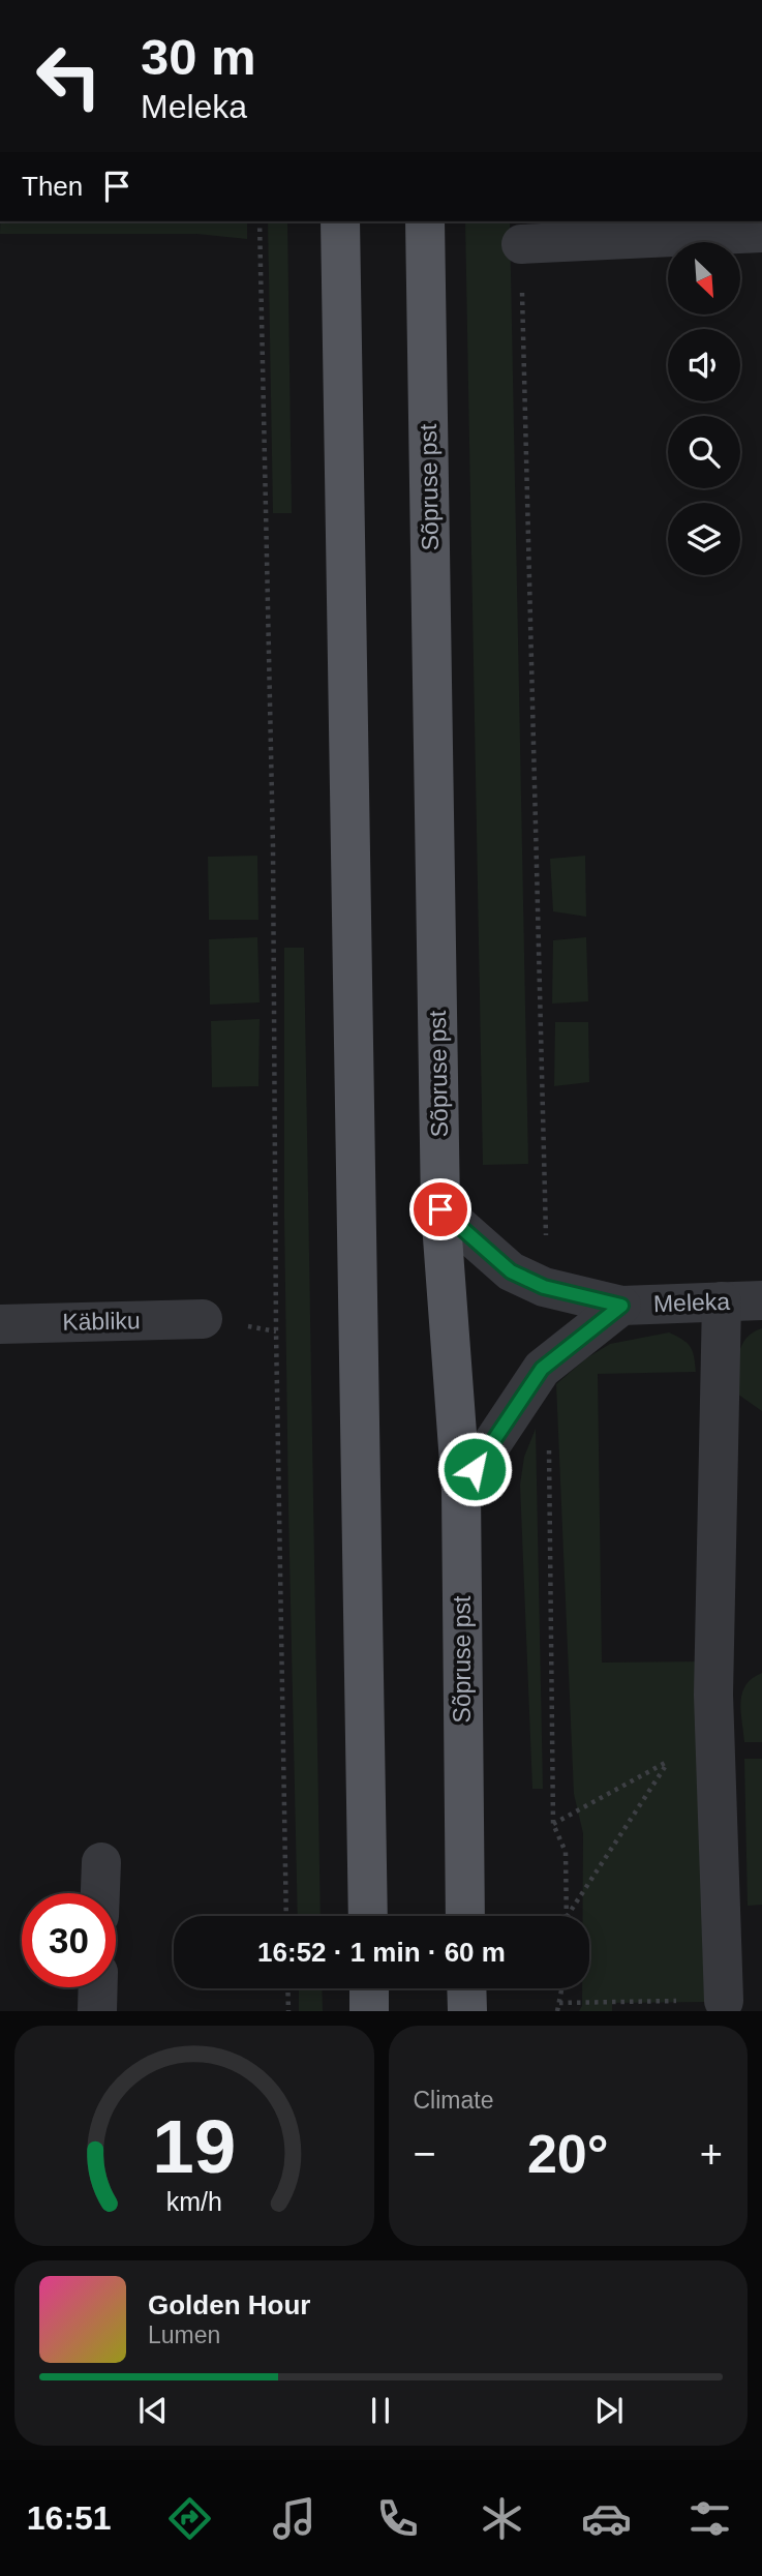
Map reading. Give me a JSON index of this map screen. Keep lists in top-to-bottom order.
{
  "streets": {
    "main road": ["Sõpruse pst"],
    "street": ["Meleka", "Käbliku"]
  },
  "crossings": [
    ["Sõpruse pst", "Meleka"]
  ],
  "north": "bottom right",
  "page": {
    "turn": ["30 m", "Meleka"],
    "then": "Then",
    "limit": "30",
    "trip": "16:52 · 1 min · 60 m",
    "tile": "Climate",
    "heat": ["−", "20°", "+"],
    "song": ["Golden Hour", "Lumen"],
    "tabs": "16:51",
    "gauge": ["19", "km/h"]
  }
}
